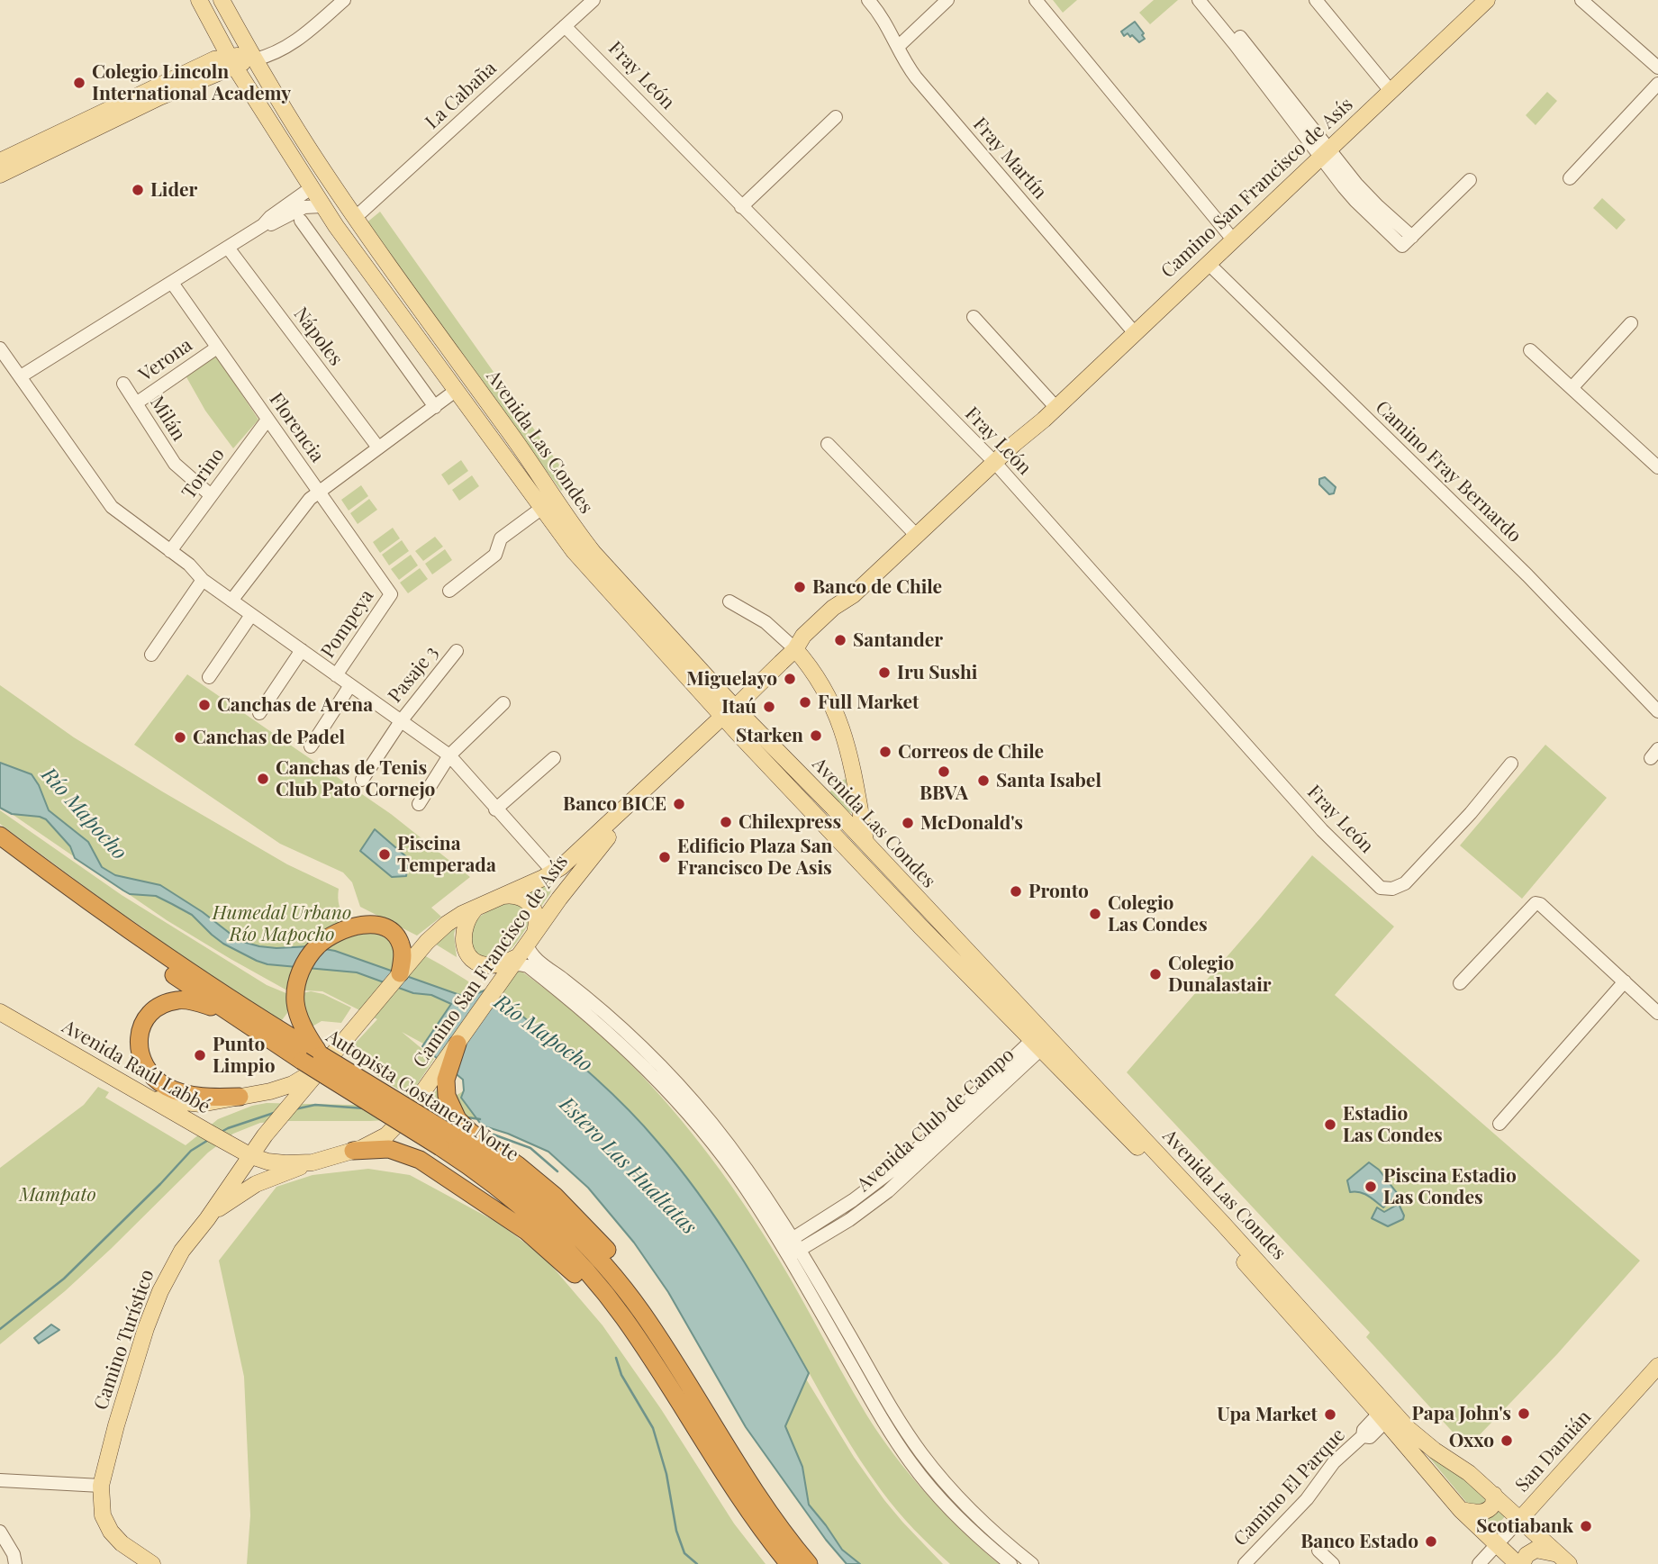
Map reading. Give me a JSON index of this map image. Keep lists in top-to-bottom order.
{
  "streets": {
    "highway": ["Autopista Costanera Norte"],
    "main road": [
      "Camino San Francisco de Asís",
      "Avenida Las Condes",
      "Avenida Raúl Labbé",
      "Camino Turístico",
      "San Damián"
    ],
    "street": [
      "Fray León",
      "La Cabaña",
      "Fray Martín",
      "Nápoles",
      "Verona",
      "Milán",
      "Florencia",
      "Camino Fray Bernardo",
      "Torino",
      "Pompeya",
      "Pasaje 3",
      "Avenida Club de Campo",
      "Camino El Parque"
    ]
  },
  "crossings": [
    ["Fray León", "La Cabaña"],
    ["Fray León", "Camino San Francisco de Asís"],
    ["La Cabaña", "Avenida Las Condes"],
    ["Fray Martín", "Camino San Francisco de Asís"],
    ["Camino San Francisco de Asís", "Avenida Las Condes"],
    ["Camino San Francisco de Asís", "Camino Fray Bernardo"],
    ["Camino San Francisco de Asís", "Avenida Raúl Labbé"],
    ["Camino San Francisco de Asís", "Autopista Costanera Norte"],
    ["Camino San Francisco de Asís", "Camino Turístico"],
    ["Verona", "Milán"],
    ["Verona", "Florencia"],
    ["Milán", "Torino"],
    ["Florencia", "Torino"],
    ["Florencia", "Pompeya"],
    ["Avenida Las Condes", "Avenida Club de Campo"],
    ["Avenida Las Condes", "San Damián"],
    ["Avenida Las Condes", "Camino El Parque"],
    ["Avenida Raúl Labbé", "Camino Turístico"]
  ],
  "water": ["Río Mapocho", "Estero Las Hualtatas"],
  "parks": ["Humedal Urbano Río Mapocho", "Mampato"],
  "places": [
    "Colegio Lincoln International Academy",
    "Lider",
    "Banco de Chile",
    "Santander",
    "Iru Sushi",
    "Miguelayo",
    "Full Market",
    "Canchas de Arena",
    "Itaú",
    "Starken",
    "Canchas de Padel",
    "Correos de Chile",
    "BBVA",
    "Canchas de Tenis Club Pato Cornejo",
    "Santa Isabel",
    "Banco BICE",
    "Chilexpress",
    "McDonald's",
    "Piscina Temperada",
    "Edificio Plaza San Francisco De Asis",
    "Pronto",
    "Colegio Las Condes",
    "Colegio Dunalastair",
    "Punto Limpio",
    "Estadio Las Condes",
    "Piscina Estadio Las Condes",
    "Papa John's",
    "Upa Market",
    "Oxxo",
    "Scotiabank",
    "Banco Estado"
  ]
}
